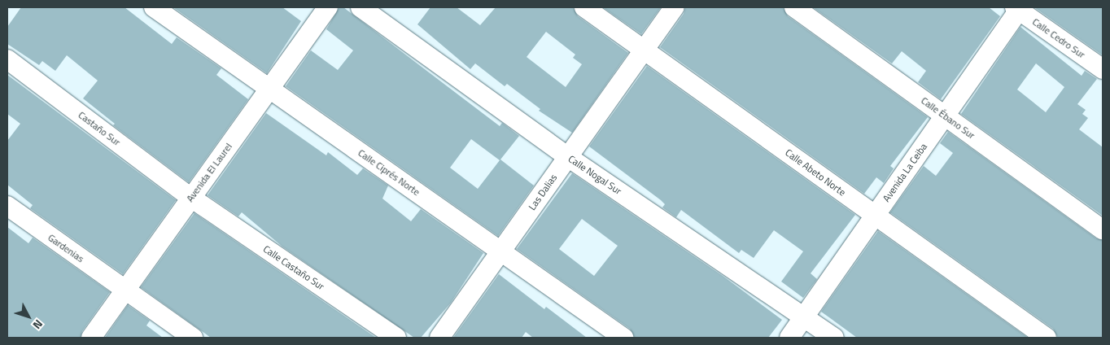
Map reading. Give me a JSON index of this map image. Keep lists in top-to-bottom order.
{
  "streets": {
    "street": [
      "Calle Cedro Sur",
      "Calle Ébano Sur",
      "Castaño Sur",
      "Avenida El Laurel",
      "Calle Ciprés Norte",
      "Calle Abeto Norte",
      "Avenida La Ceiba",
      "Calle Nogal Sur",
      "Las Dalias",
      "Gardenias",
      "Calle Castaño Sur"
    ]
  },
  "crossings": [
    ["Calle Cedro Sur", "Avenida La Ceiba"],
    ["Calle Ébano Sur", "Avenida La Ceiba"],
    ["Castaño Sur", "Avenida El Laurel"],
    ["Castaño Sur", "Calle Castaño Sur"],
    ["Avenida El Laurel", "Calle Ciprés Norte"],
    ["Avenida El Laurel", "Gardenias"],
    ["Avenida El Laurel", "Calle Castaño Sur"],
    ["Calle Ciprés Norte", "Las Dalias"],
    ["Calle Abeto Norte", "Avenida La Ceiba"],
    ["Calle Abeto Norte", "Las Dalias"],
    ["Avenida La Ceiba", "Calle Nogal Sur"],
    ["Calle Nogal Sur", "Las Dalias"]
  ],
  "north": "bottom right"
}
